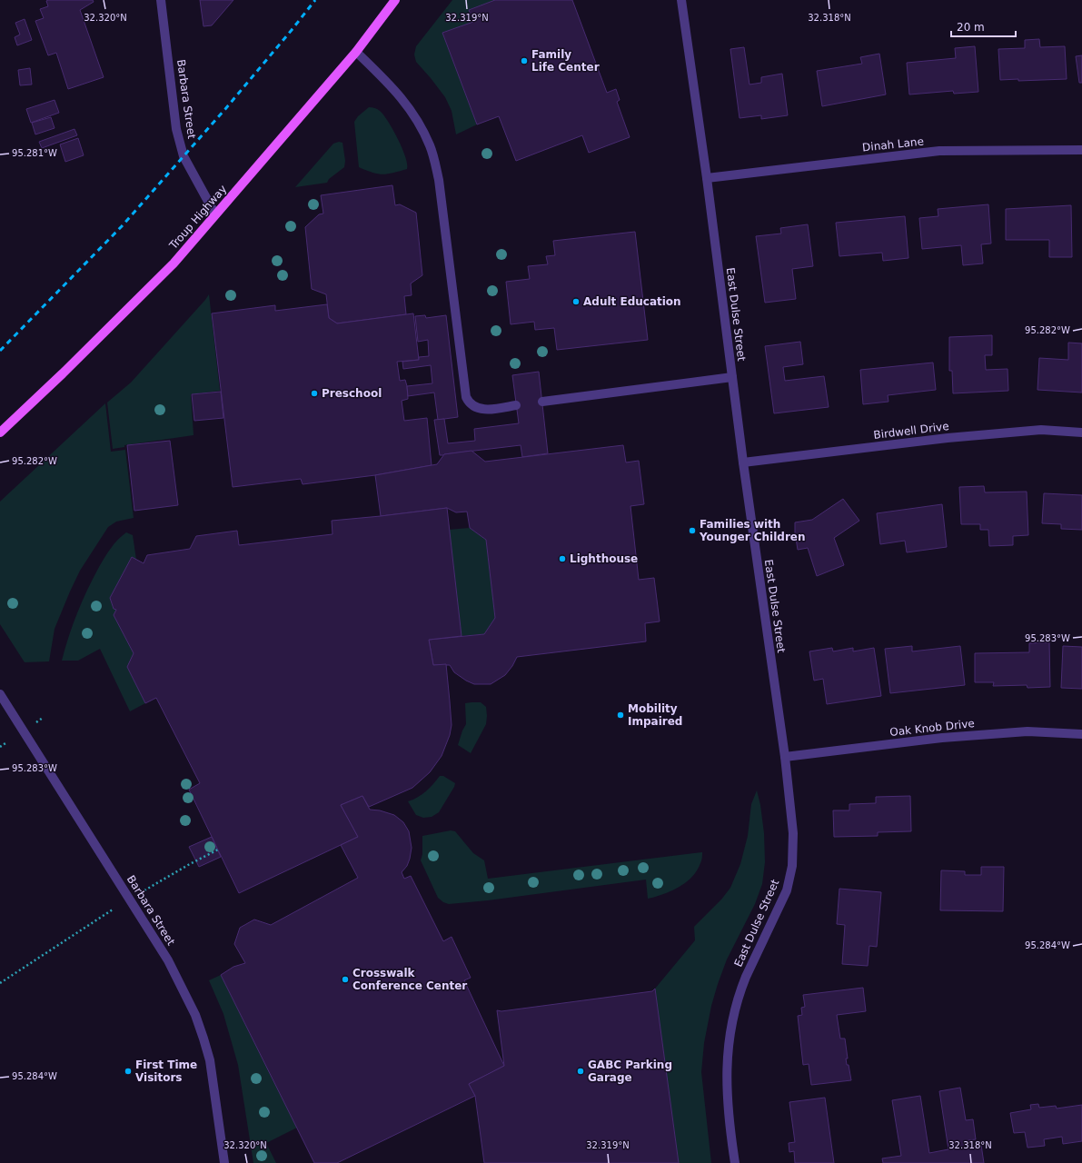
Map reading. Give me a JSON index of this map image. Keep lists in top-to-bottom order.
{
  "streets": {
    "main road": ["Troup Highway"],
    "street": [
      "Barbara Street",
      "Dinah Lane",
      "East Dulse Street",
      "Birdwell Drive",
      "Oak Knob Drive"
    ]
  },
  "crossings": [
    ["Barbara Street", "Troup Highway"],
    ["Dinah Lane", "East Dulse Street"],
    ["East Dulse Street", "Birdwell Drive"],
    ["East Dulse Street", "Oak Knob Drive"]
  ],
  "places": [
    "Family Life Center",
    "Adult Education",
    "Preschool",
    "Families with Younger Children",
    "Lighthouse",
    "Mobility Impaired",
    "Crosswalk Conference Center",
    "First Time Visitors",
    "GABC Parking Garage"
  ],
  "scale_bar": "20 m",
  "coordinates": [
    "32.320°N",
    "32.319°N",
    "32.318°N",
    "95.281°W",
    "95.282°W",
    "95.283°W",
    "95.284°W"
  ]
}
